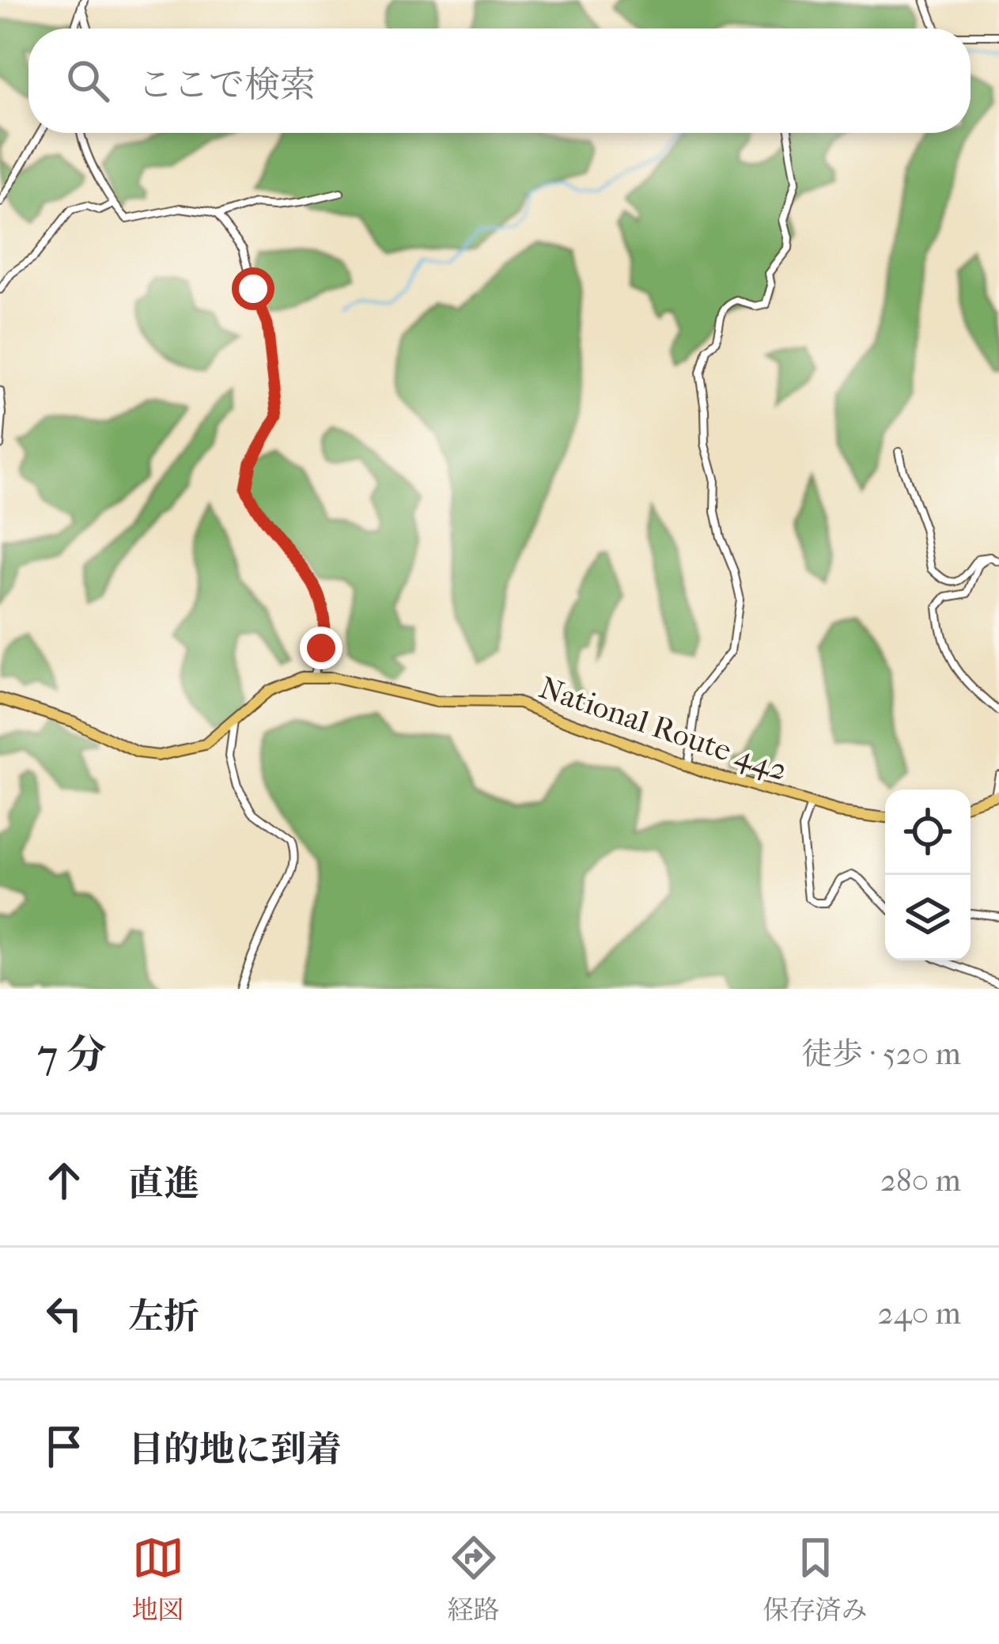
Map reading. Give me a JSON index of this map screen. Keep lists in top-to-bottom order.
{
  "streets": {
    "highway": ["National Route 442"]
  },
  "page": {
    "search": "ここで検索",
    "heading": ["7 分", "徒歩 · 520 m"],
    "list": [
      ["直進", "280 m"],
      ["左折", "240 m"],
      "目的地に到着"
    ],
    "nav": ["地図", "経路", "保存済み"]
  }
}
